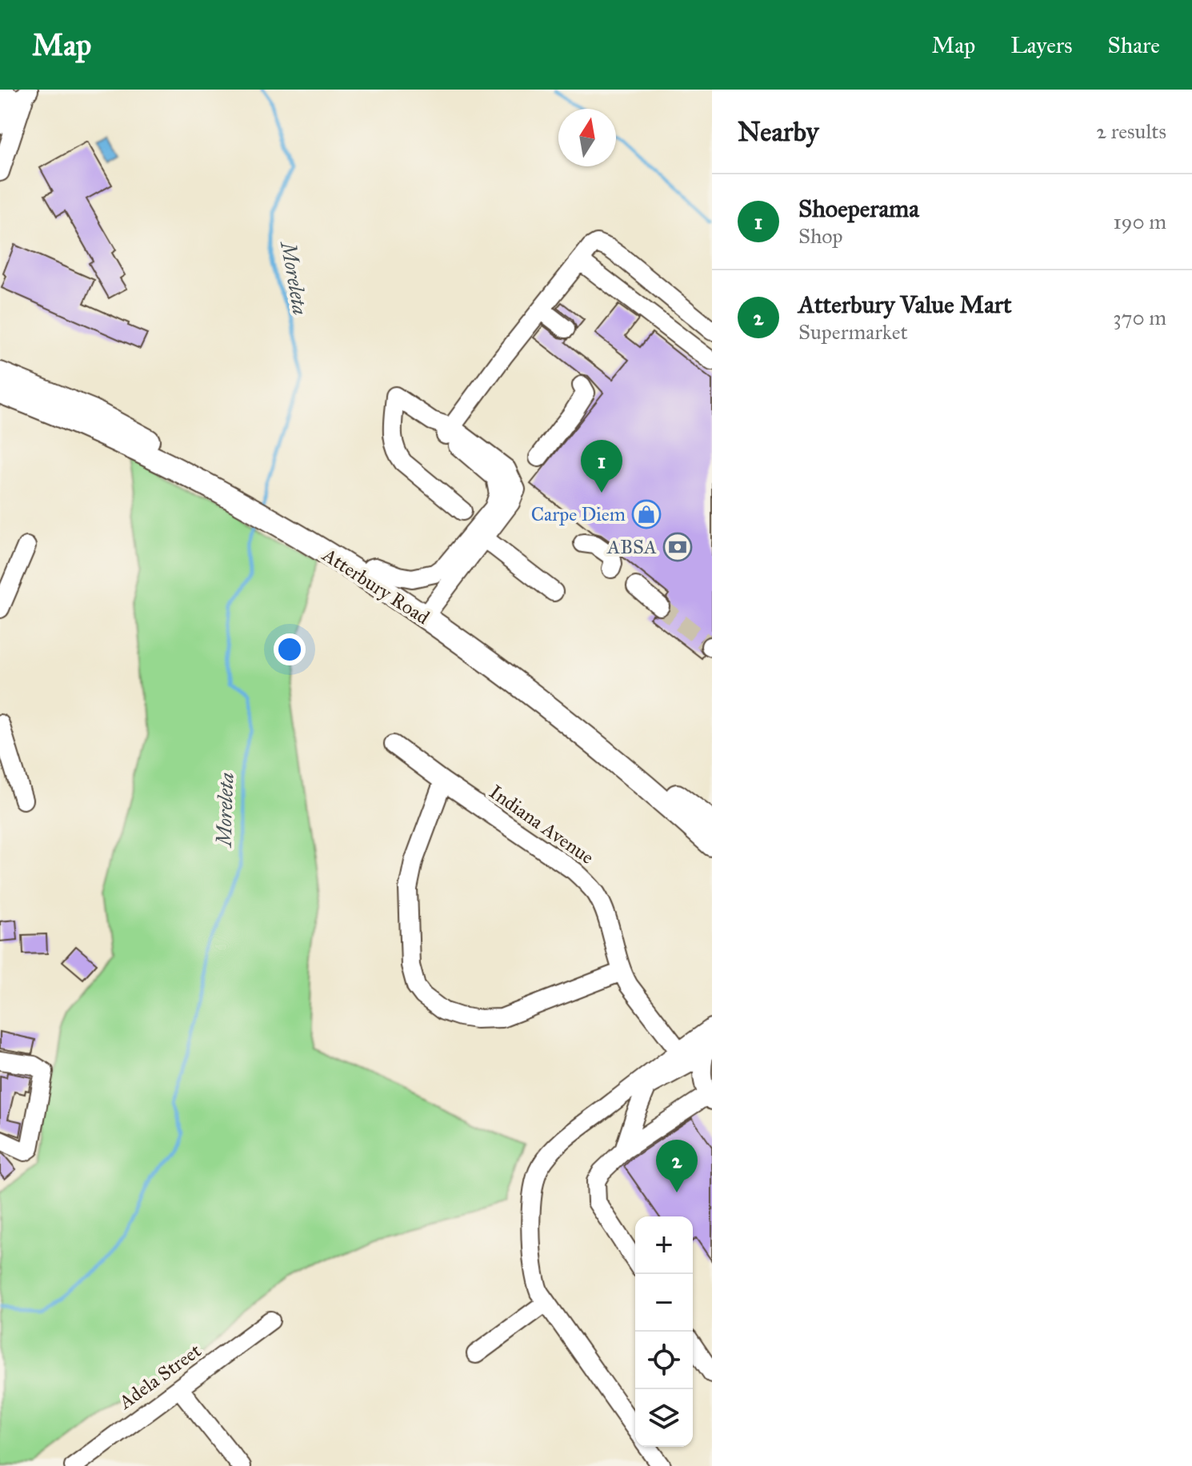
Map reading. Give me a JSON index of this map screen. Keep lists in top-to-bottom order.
{
  "streets": {
    "main road": ["Atterbury Road"],
    "street": ["Indiana Avenue", "Adela Street"]
  },
  "water": ["Moreleta"],
  "places": {
    "shop": ["Carpe Diem"],
    "bank": ["ABSA"]
  },
  "north": "top",
  "page": {
    "header": "Map",
    "nav": ["Map", "Layers", "Share"],
    "heading": ["Nearby", "2 results"],
    "list": [
      {
        "mark": "1",
        "name": "Shoeperama",
        "note": "Shop",
        "value": "190 m"
      },
      {
        "mark": "2",
        "name": "Atterbury Value Mart",
        "note": "Supermarket",
        "value": "370 m"
      }
    ],
    "pins": ["1", "2"],
    "map_buttons": ["+", "−"]
  }
}
